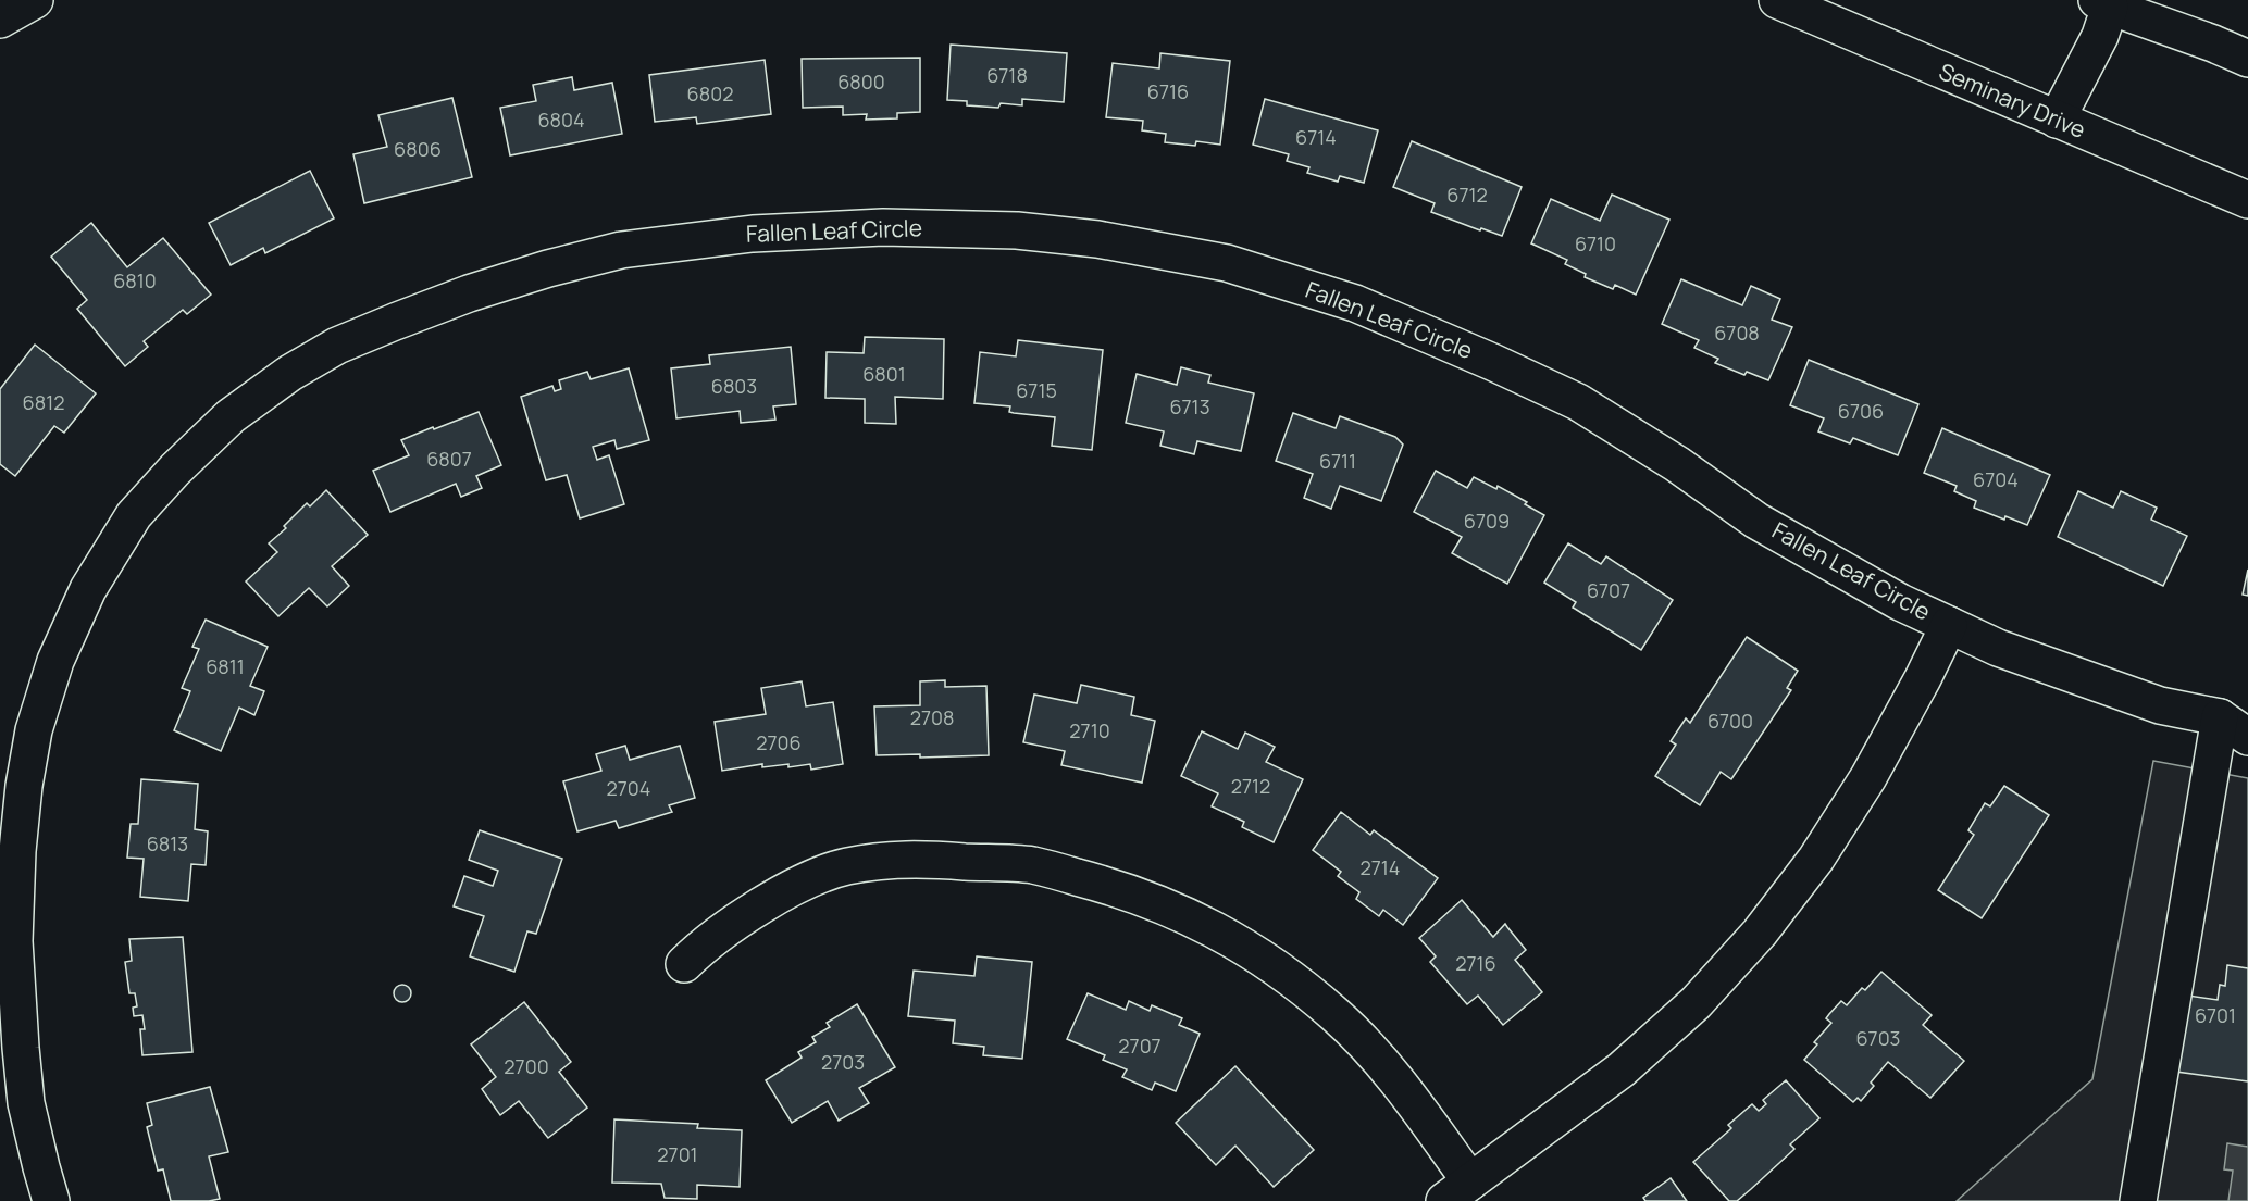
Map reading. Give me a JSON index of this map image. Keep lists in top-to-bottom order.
{
  "streets": {
    "street": ["Seminary Drive", "Fallen Leaf Circle"]
  },
  "house_numbers": [
    "6718",
    "6800",
    "6716",
    "6802",
    "6804",
    "6714",
    "6806",
    "6712",
    "6710",
    "6810",
    "6708",
    "6801",
    "6803",
    "6715",
    "6812",
    "6713",
    "6706",
    "6807",
    "6711",
    "6704",
    "6709",
    "6707",
    "6811",
    "2708",
    "6700",
    "2710",
    "2706",
    "2712",
    "2704",
    "6813",
    "2714",
    "2716",
    "6701",
    "6703",
    "2707",
    "2703",
    "2700",
    "2701"
  ]
}
